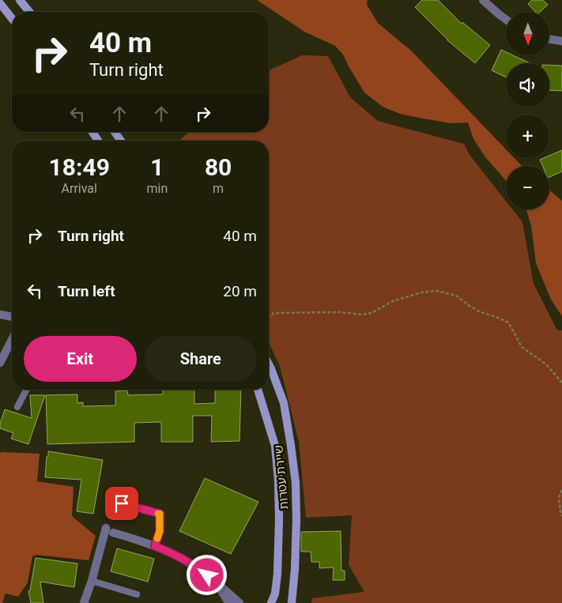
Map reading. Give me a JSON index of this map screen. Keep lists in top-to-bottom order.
{
  "streets": {
    "main road": ["שיירת עטרות"]
  },
  "north": "bottom",
  "page": {
    "map_buttons": ["+", "−"],
    "turn": ["40 m", "Turn right"],
    "eta": [
      "18:49",
      "Arrival",
      "1",
      "min",
      "80",
      "m"
    ],
    "list": [
      {
        "name": "Turn right",
        "value": "40 m"
      },
      {
        "name": "Turn left",
        "value": "20 m"
      }
    ],
    "buttons": ["Exit", "Share"]
  }
}
